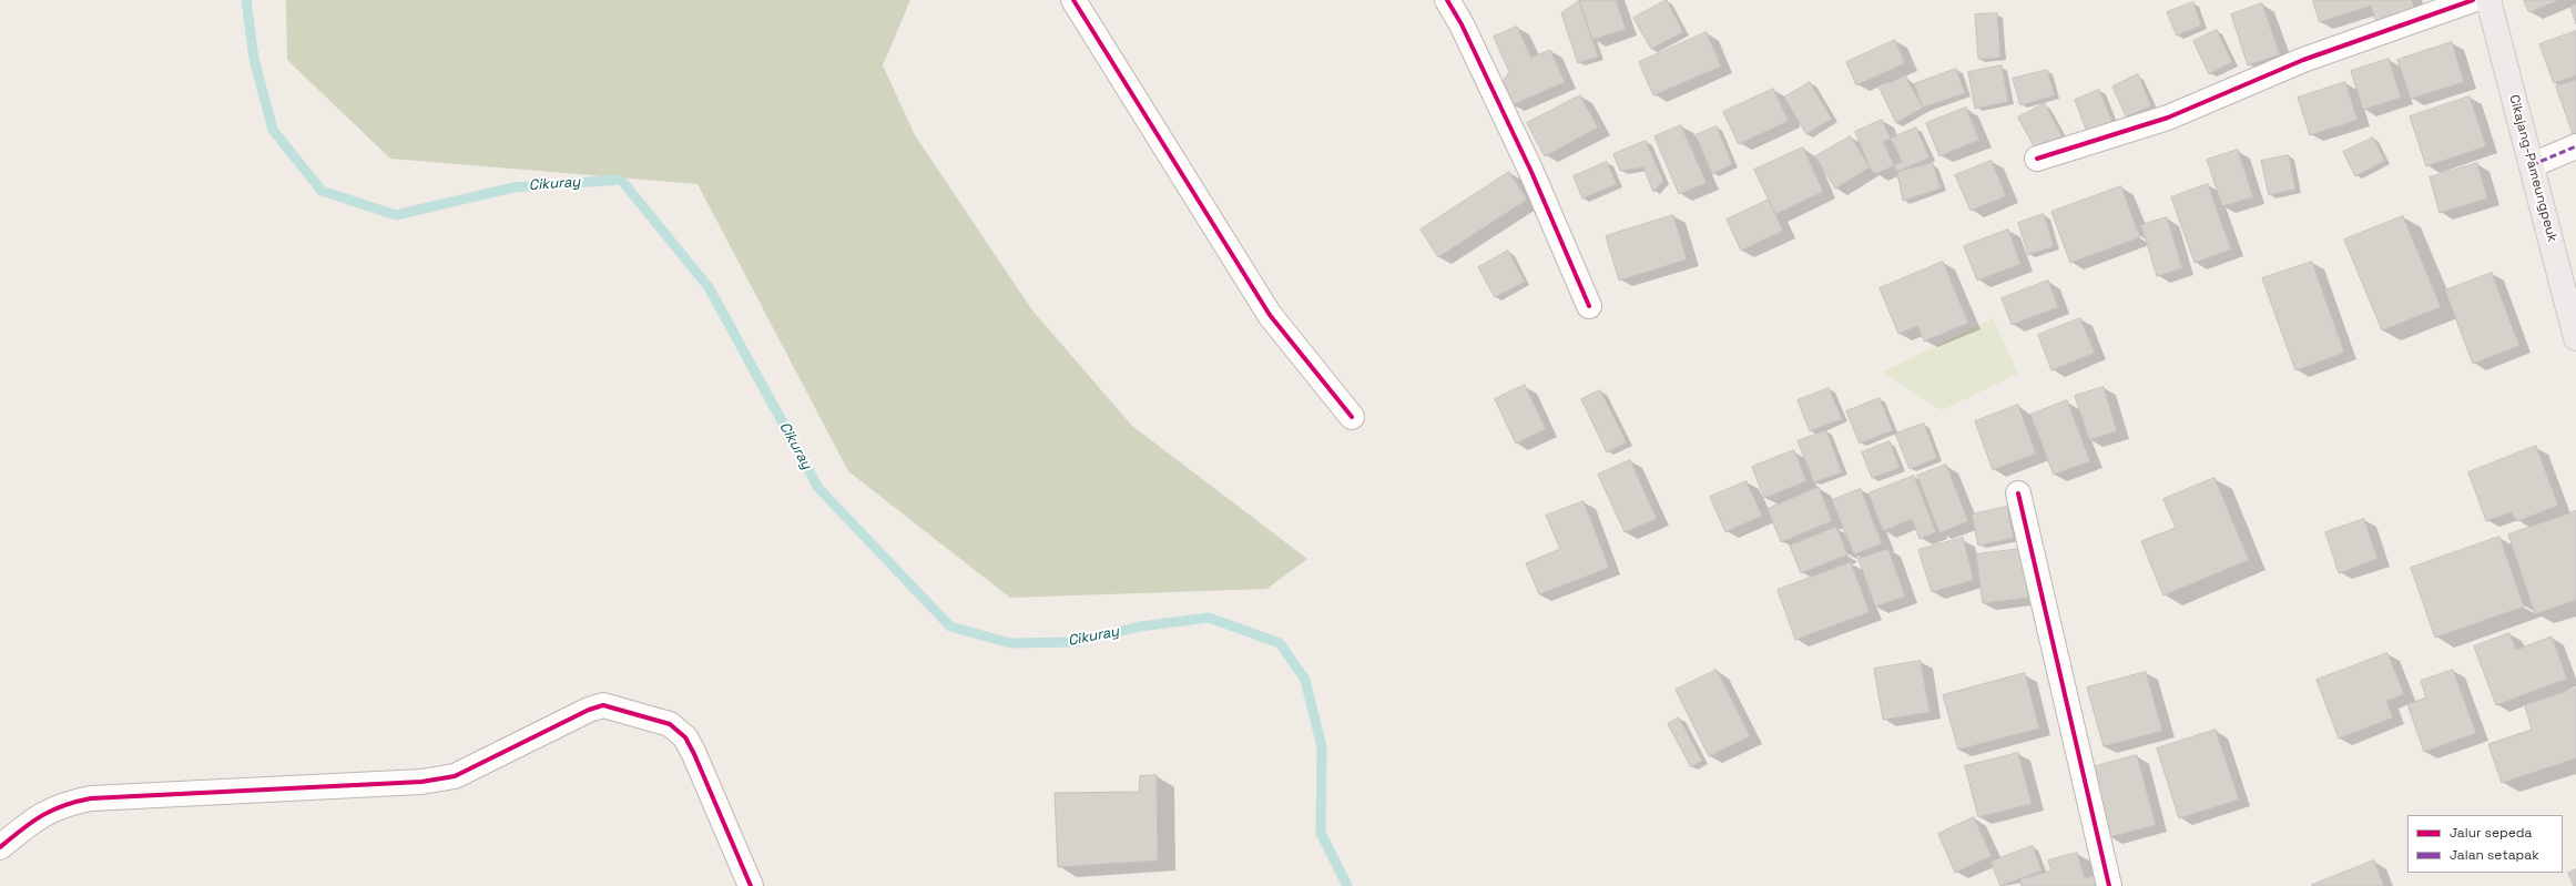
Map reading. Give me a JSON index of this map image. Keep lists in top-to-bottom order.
{
  "streets": {
    "main road": ["Cikajang-Pameungpeuk"]
  },
  "water": ["Cikuray"],
  "legend": ["Jalur sepeda", "Jalan setapak"]
}
